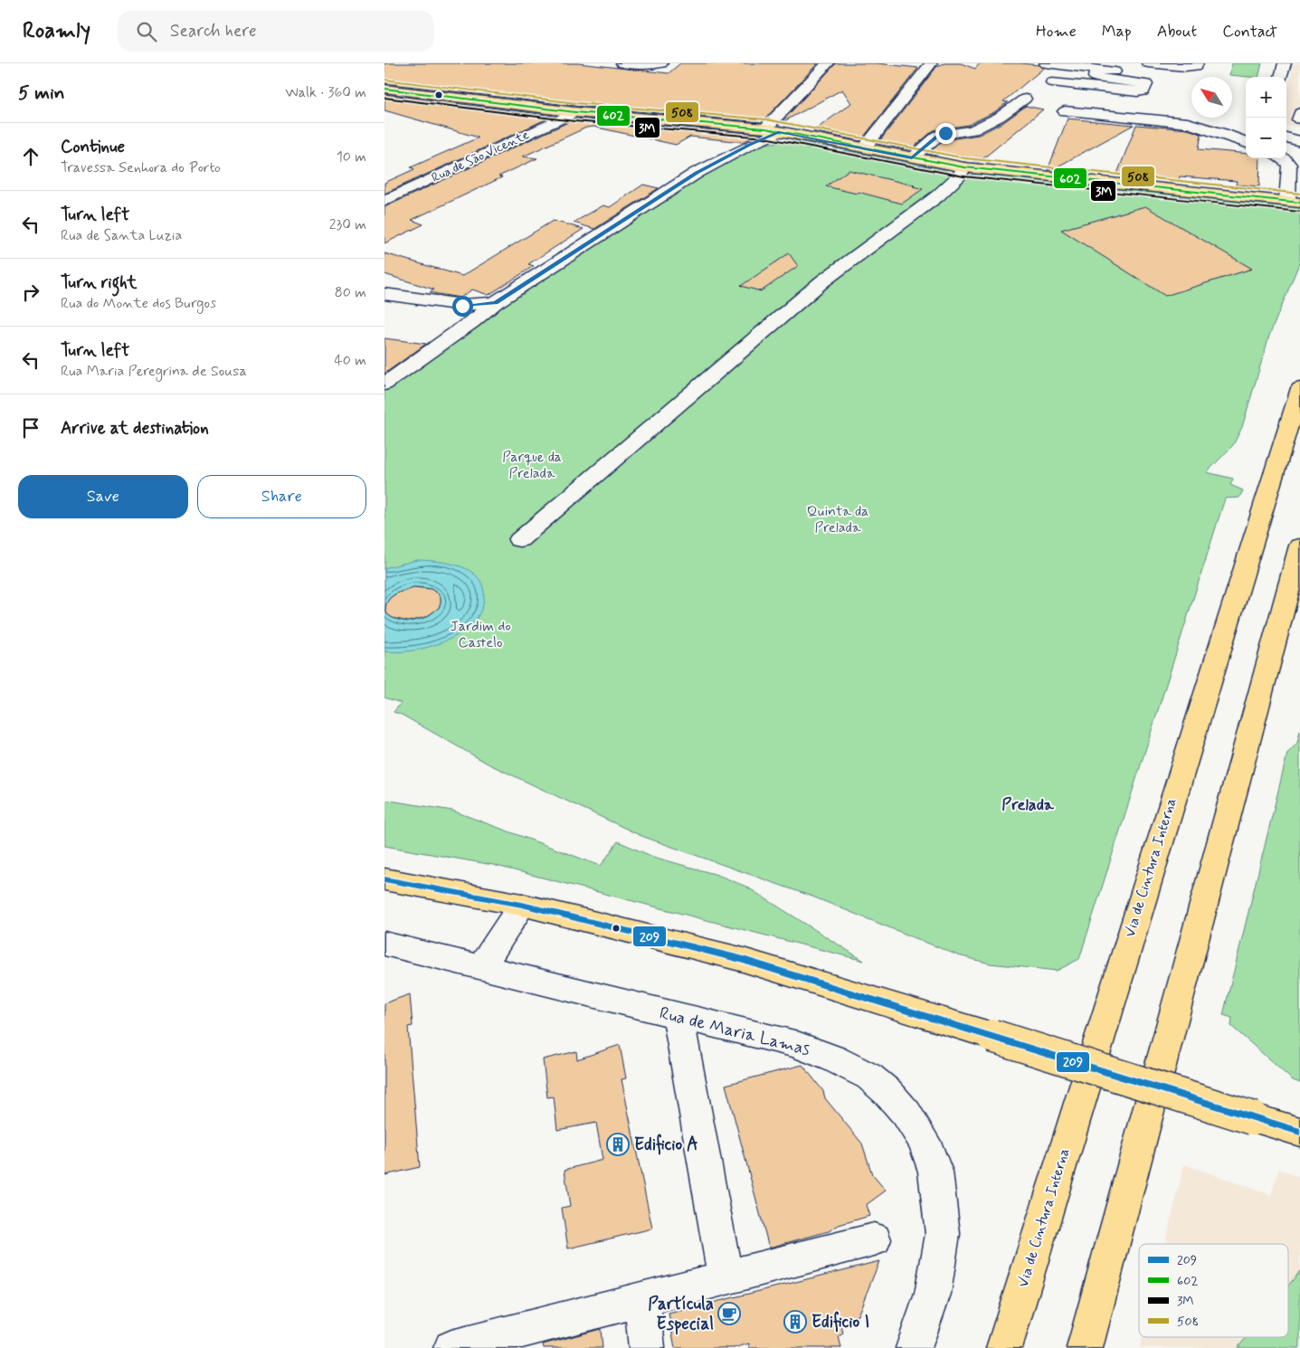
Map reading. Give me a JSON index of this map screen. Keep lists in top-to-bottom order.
{
  "streets": {
    "main road": ["Via de Cintura Interna"],
    "street": ["Rua de São Vicente", "Rua de Maria Lamas"]
  },
  "districts": ["Prelada"],
  "parks": ["Parque da Prelada", "Quinta da Prelada", "Jardim do Castelo"],
  "places": {
    "building": ["Edificio A", "Edificio I"],
    "cafe": ["Partícula Especial"]
  },
  "lines": [
    "transit line 508",
    "transit line 602",
    "transit line 3M",
    "transit line 209"
  ],
  "legend": [
    "209",
    "602",
    "3M",
    "508"
  ],
  "north": "top left",
  "page": {
    "header": "Roamly",
    "search": "Search here",
    "nav": [
      "Home",
      "Map",
      "About",
      "Contact"
    ],
    "heading": ["5 min", "Walk · 360 m"],
    "map_buttons": ["+", "−"],
    "list": [
      ["Continue", "Travessa Senhora do Porto", "10 m"],
      ["Turn left", "Rua de Santa Luzia", "230 m"],
      ["Turn right", "Rua do Monte dos Burgos", "80 m"],
      ["Turn left", "Rua Maria Peregrina de Sousa", "40 m"],
      "Arrive at destination"
    ],
    "buttons": ["Save", "Share"]
  }
}
